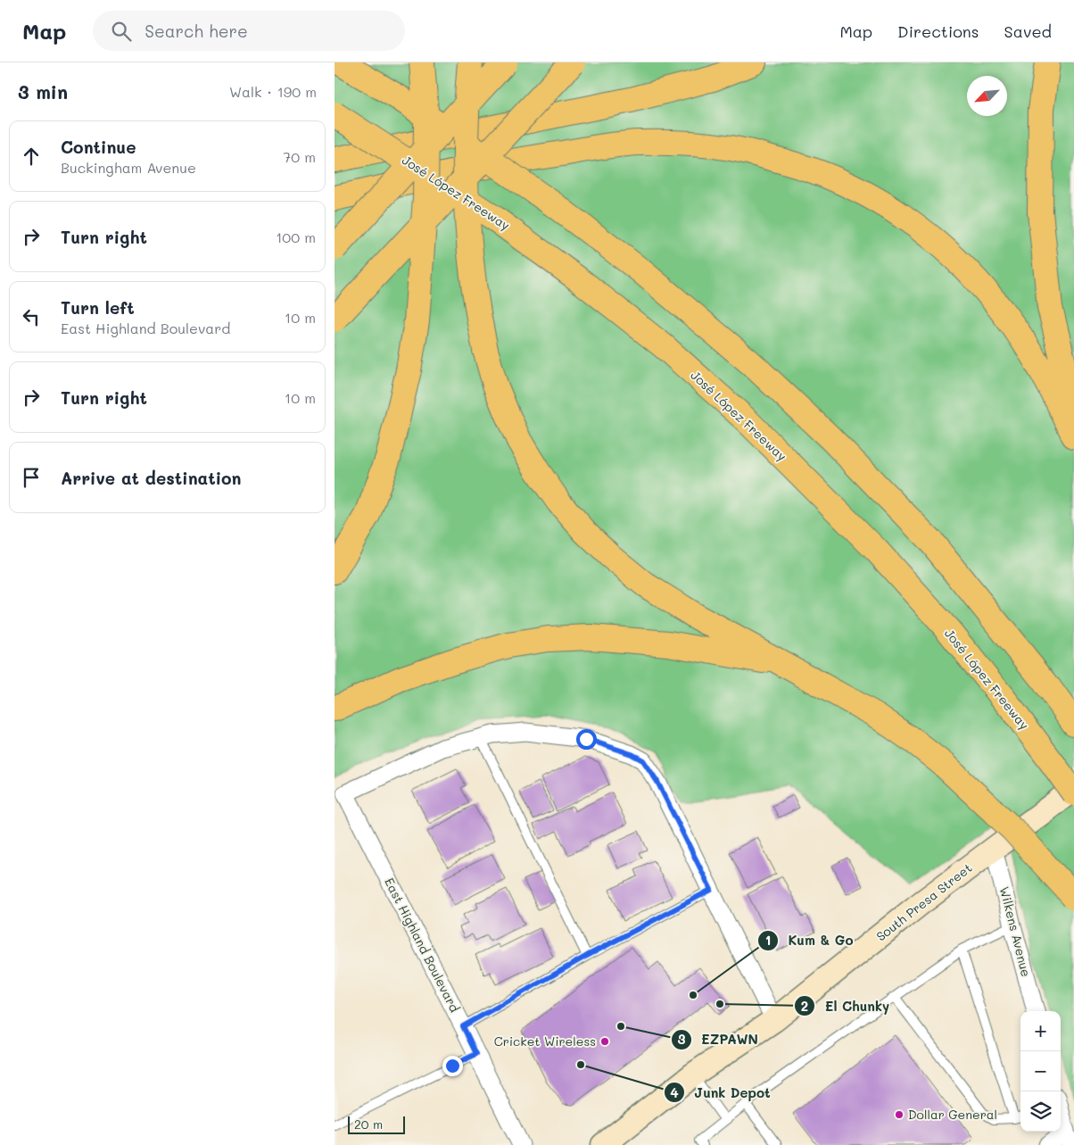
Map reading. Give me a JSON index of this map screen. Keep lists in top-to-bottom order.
{
  "streets": {
    "highway": ["José López Freeway"],
    "main road": ["South Presa Street"],
    "street": ["Wilkens Avenue", "East Highland Boulevard"]
  },
  "crossings": [
    ["South Presa Street", "Wilkens Avenue"]
  ],
  "places": [
    "Kum & Go",
    "El Chunky",
    "EZPAWN",
    "Cricket Wireless",
    "Junk Depot",
    "Dollar General"
  ],
  "scale_bar": "20 m",
  "north": "bottom left",
  "page": {
    "header": "Map",
    "search": "Search here",
    "nav": ["Map", "Directions", "Saved"],
    "heading": ["3 min", "Walk · 190 m"],
    "list": [
      ["Continue", "Buckingham Avenue", "70 m"],
      ["Turn right", "100 m"],
      ["Turn left", "East Highland Boulevard", "10 m"],
      ["Turn right", "10 m"],
      "Arrive at destination"
    ],
    "map_buttons": ["+", "−"],
    "scale": "20 m"
  }
}
